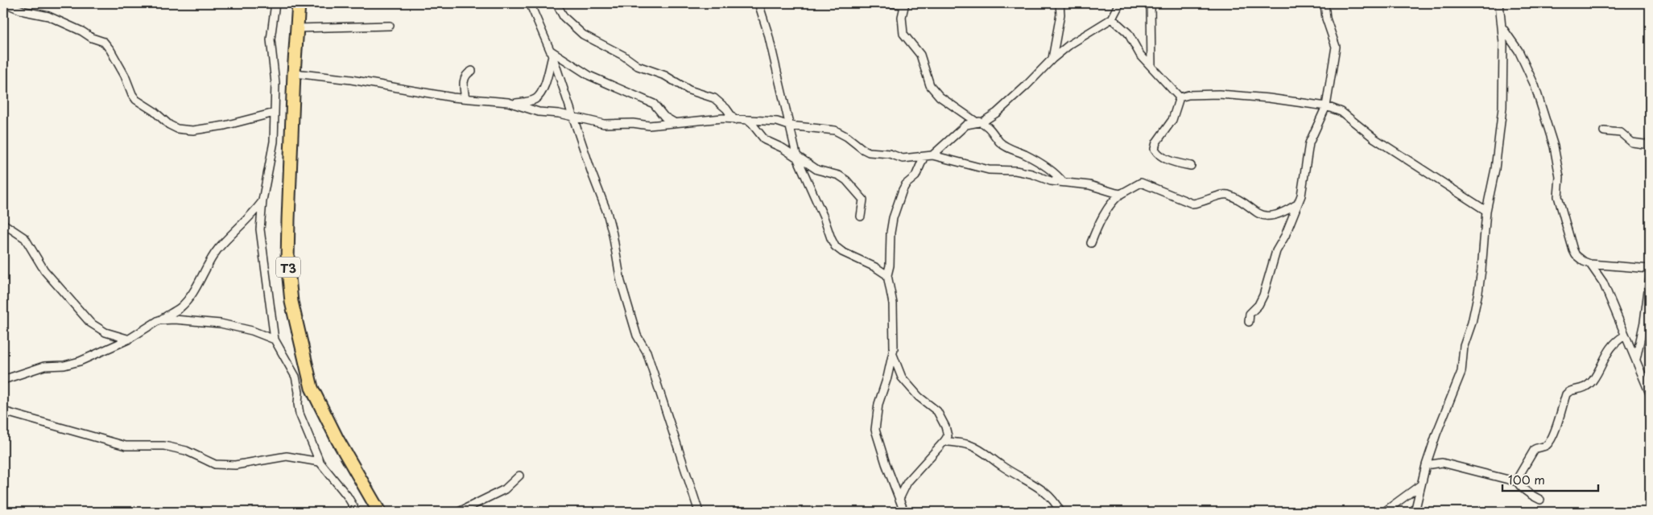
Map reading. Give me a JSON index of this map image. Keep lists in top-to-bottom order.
{
  "streets": {
    "highway": ["T3"]
  },
  "scale_bar": "100 m"
}
